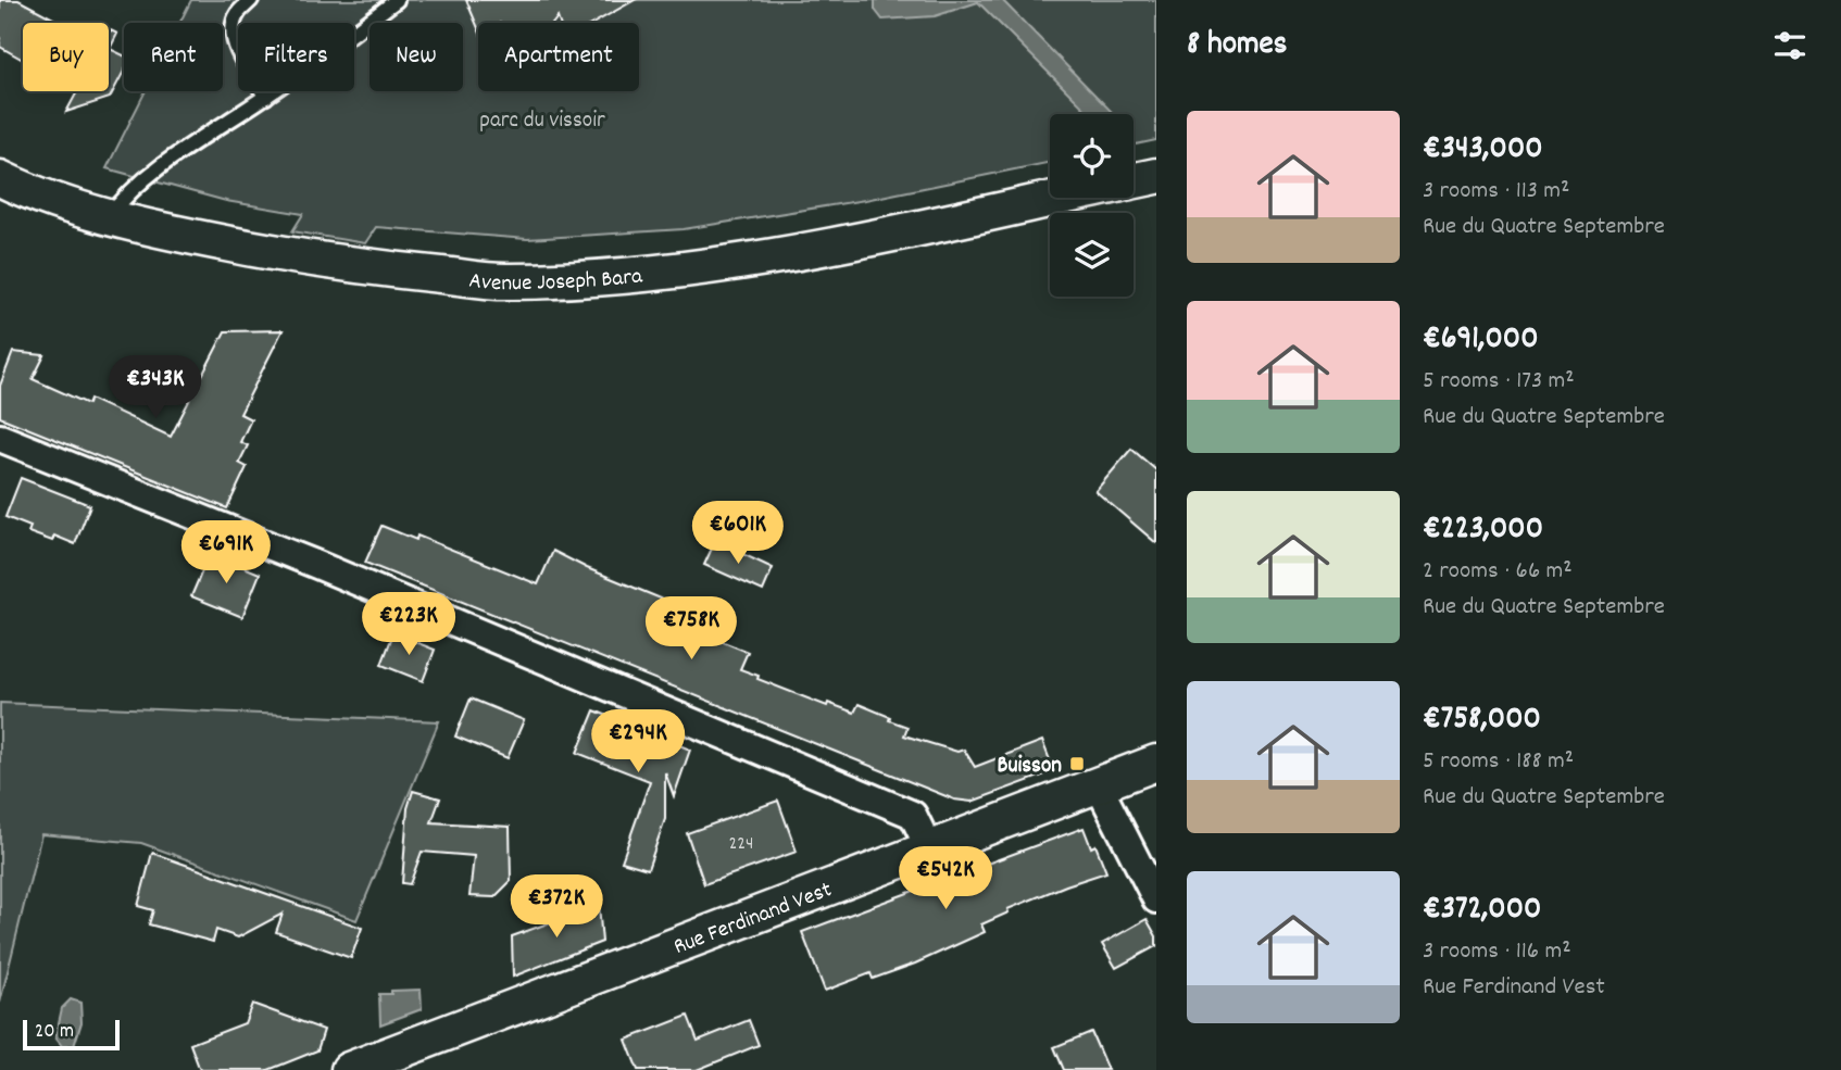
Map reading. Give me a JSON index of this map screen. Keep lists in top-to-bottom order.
{
  "streets": {
    "street": ["Avenue Joseph Bara", "Rue Ferdinand Vest"]
  },
  "parks": ["parc du vissoir"],
  "places": {
    "transit": ["Buisson"]
  },
  "house_numbers": ["224"],
  "scale_bar": "20 m",
  "page": {
    "heading": "8 homes",
    "chip": [
      "Buy",
      "Rent",
      "Filters",
      "New",
      "Apartment"
    ],
    "list": [
      {
        "name": "€343,000",
        "note": "3 rooms · 113 m² · Rue du Quatre Septembre"
      },
      {
        "name": "€691,000",
        "note": "5 rooms · 173 m² · Rue du Quatre Septembre"
      },
      {
        "name": "€223,000",
        "note": "2 rooms · 66 m² · Rue du Quatre Septembre"
      },
      {
        "name": "€758,000",
        "note": "5 rooms · 188 m² · Rue du Quatre Septembre"
      },
      {
        "name": "€372,000",
        "note": "3 rooms · 116 m² · Rue Ferdinand Vest"
      }
    ],
    "price": [
      "€343K",
      "€601K",
      "€691K",
      "€223K",
      "€758K",
      "€294K",
      "€542K",
      "€372K"
    ],
    "scale": "20 m"
  }
}
